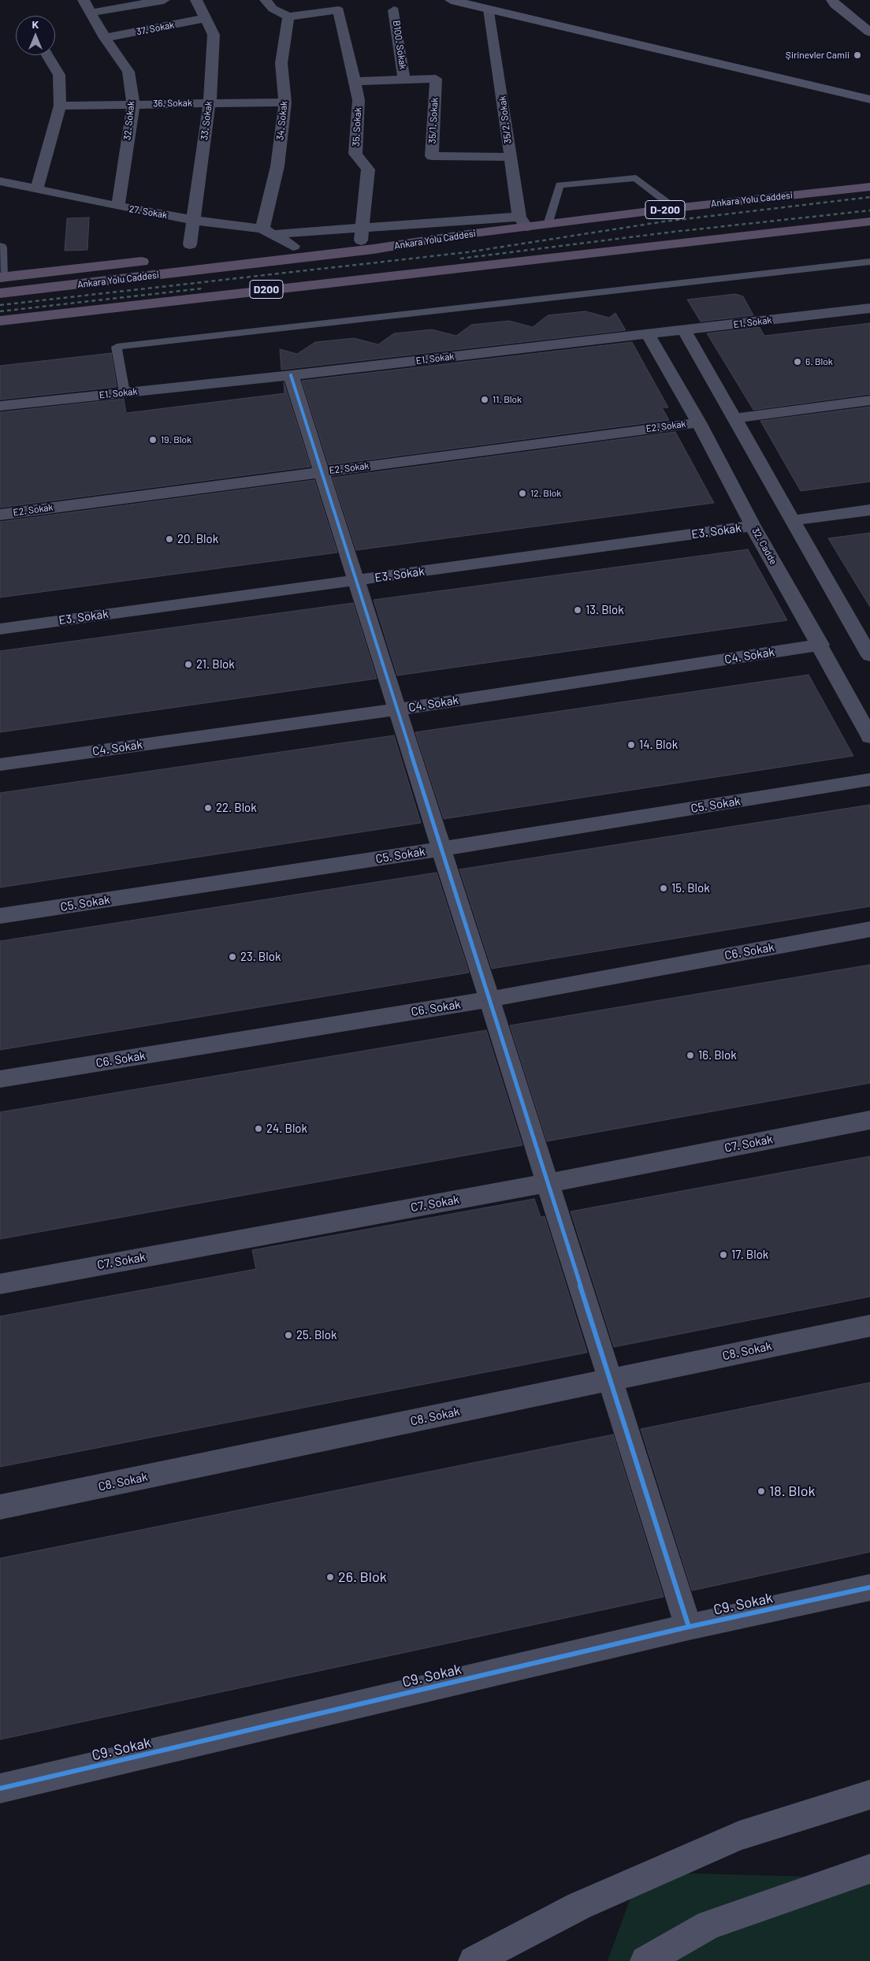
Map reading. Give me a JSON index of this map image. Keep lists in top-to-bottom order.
{
  "streets": {
    "highway": ["Ankara Yolu Caddesi", "D-200", "D200"],
    "street": [
      "37. Sokak",
      "B100. Sokak",
      "36. Sokak",
      "35/2. Sokak",
      "32. Sokak",
      "33. Sokak",
      "34. Sokak",
      "35/1. Sokak",
      "35. Sokak",
      "27. Sokak",
      "E1. Sokak",
      "E2. Sokak",
      "E3. Sokak",
      "32. Cadde",
      "C4. Sokak",
      "C5. Sokak",
      "C6. Sokak",
      "C7. Sokak",
      "C8. Sokak",
      "C9. Sokak"
    ]
  },
  "crossings": [
    ["37. Sokak", "32. Sokak"],
    ["37. Sokak", "33. Sokak"],
    ["B100. Sokak", "35/1. Sokak"],
    ["36. Sokak", "32. Sokak"],
    ["36. Sokak", "33. Sokak"],
    ["36. Sokak", "34. Sokak"],
    ["35/2. Sokak", "35/1. Sokak"],
    ["35/2. Sokak", "Ankara Yolu Caddesi"],
    ["32. Sokak", "27. Sokak"],
    ["33. Sokak", "27. Sokak"],
    ["34. Sokak", "35. Sokak"],
    ["34. Sokak", "27. Sokak"],
    ["E1. Sokak", "32. Cadde"],
    ["E2. Sokak", "32. Cadde"],
    ["E3. Sokak", "32. Cadde"],
    ["32. Cadde", "C4. Sokak"]
  ],
  "places": [
    "Şirinevler Camii",
    "6. Blok",
    "11. Blok",
    "19. Blok",
    "12. Blok",
    "20. Blok",
    "13. Blok",
    "21. Blok",
    "14. Blok",
    "22. Blok",
    "15. Blok",
    "23. Blok",
    "16. Blok",
    "24. Blok",
    "17. Blok",
    "25. Blok",
    "18. Blok",
    "26. Blok"
  ],
  "north": "top"
}
